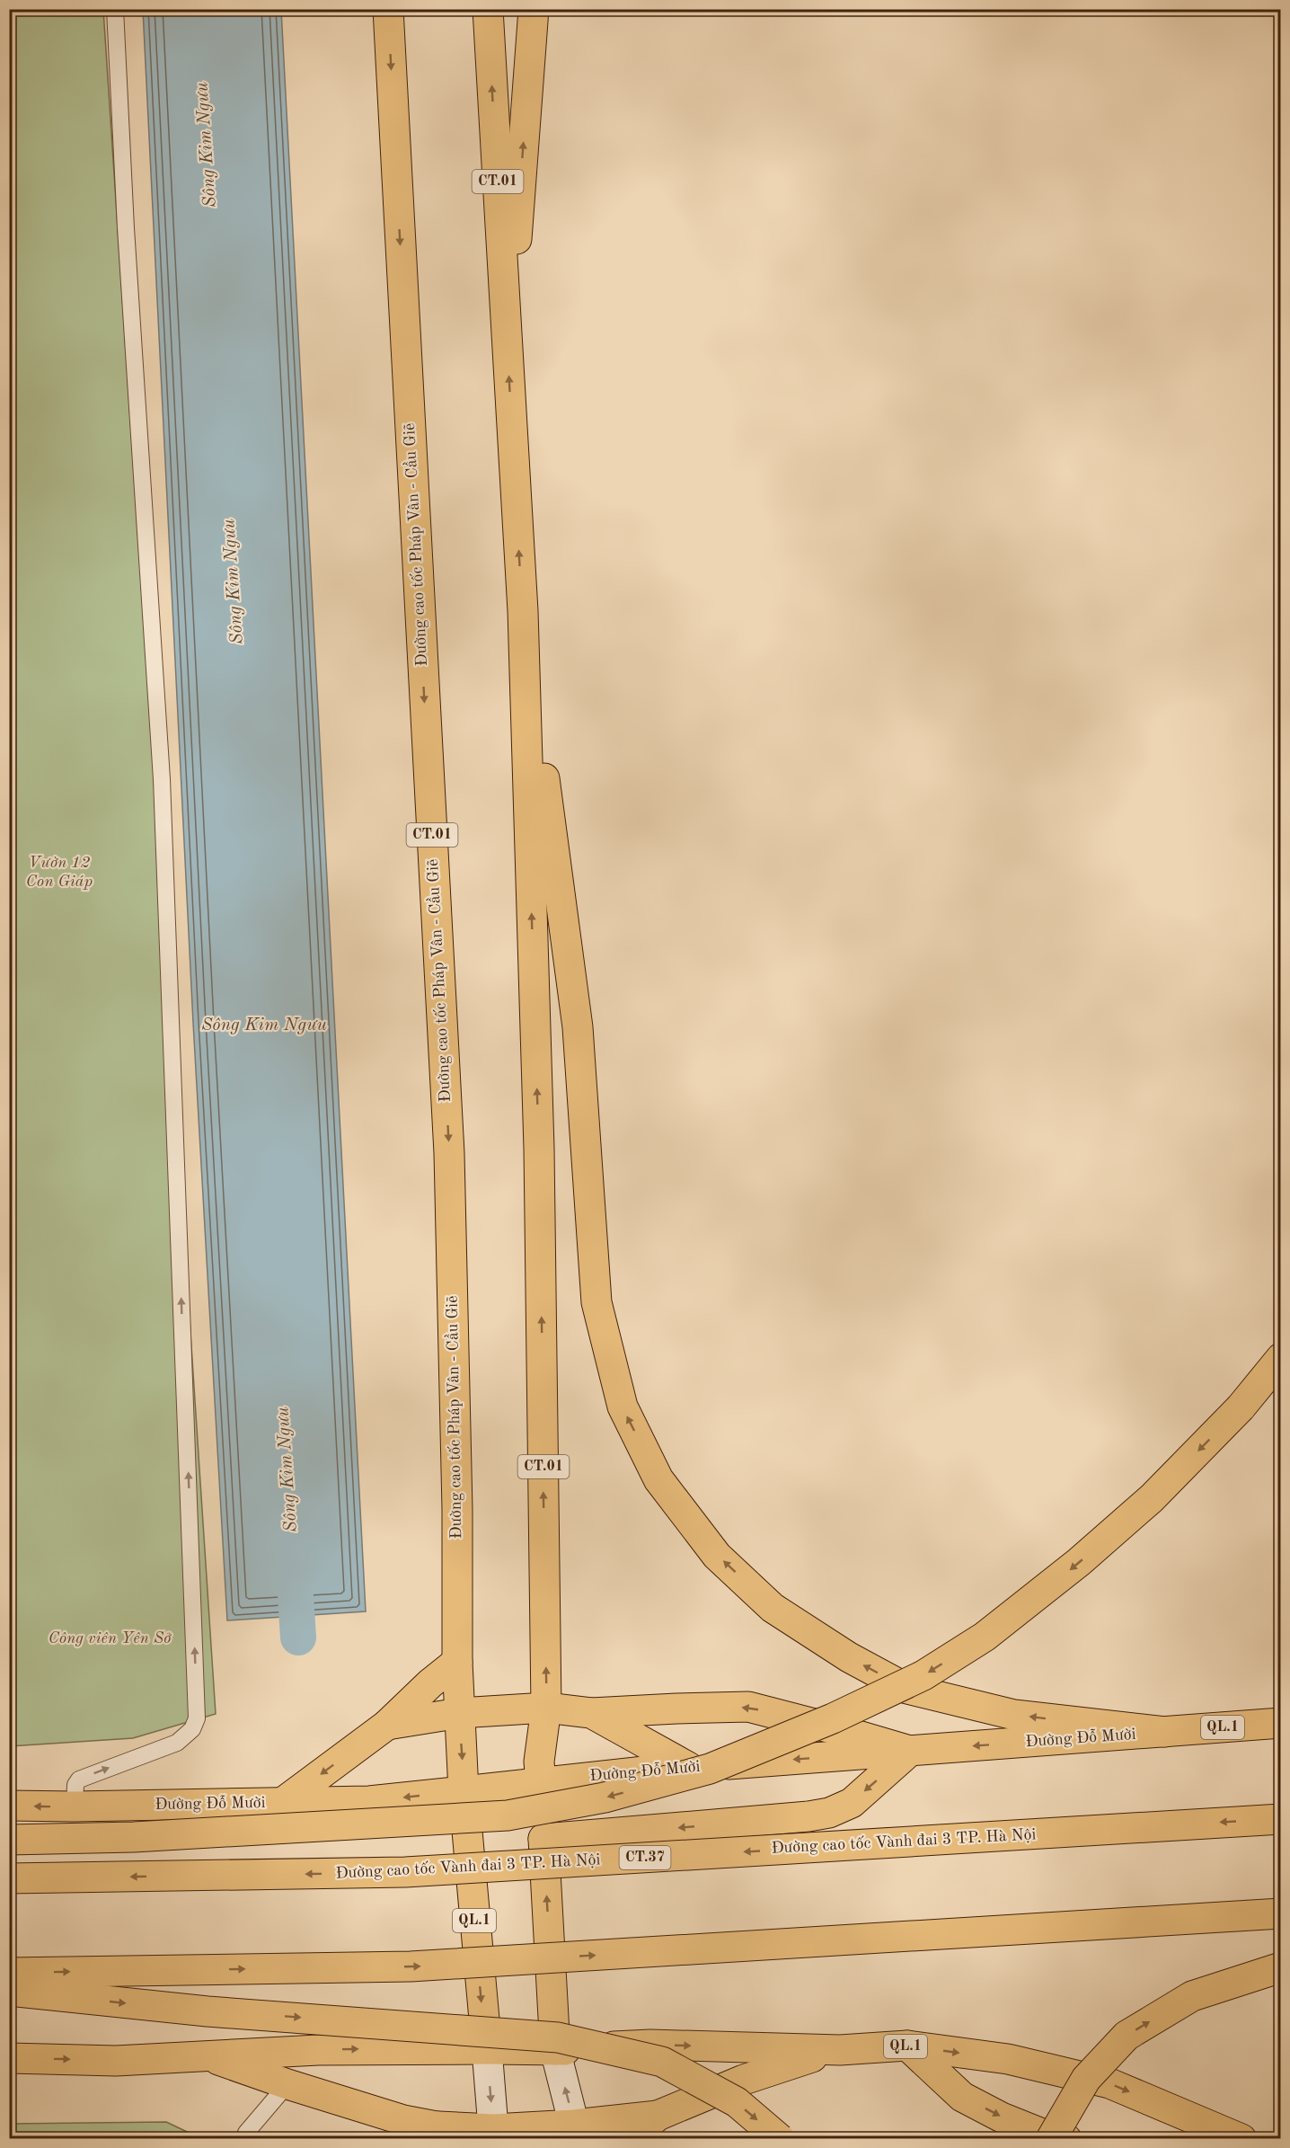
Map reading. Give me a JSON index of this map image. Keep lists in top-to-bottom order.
{
  "streets": {
    "main road": [
      "CT.01",
      "Đường cao tốc Pháp Vân - Cầu Giẽ",
      "QL.1",
      "Đường Đỗ Mười",
      "Đường cao tốc Vành đai 3 TP. Hà Nội",
      "CT.37"
    ]
  },
  "crossings": [
    ["CT.01", "Đường Đỗ Mười"],
    ["Đường cao tốc Pháp Vân - Cầu Giẽ", "QL.1"],
    ["Đường cao tốc Pháp Vân - Cầu Giẽ", "Đường Đỗ Mười"],
    ["QL.1", "Đường Đỗ Mười"]
  ],
  "water": ["Sông Kim Ngưu"],
  "parks": ["Vườn 12 Con Giáp", "Công viên Yên Sở"]
}
